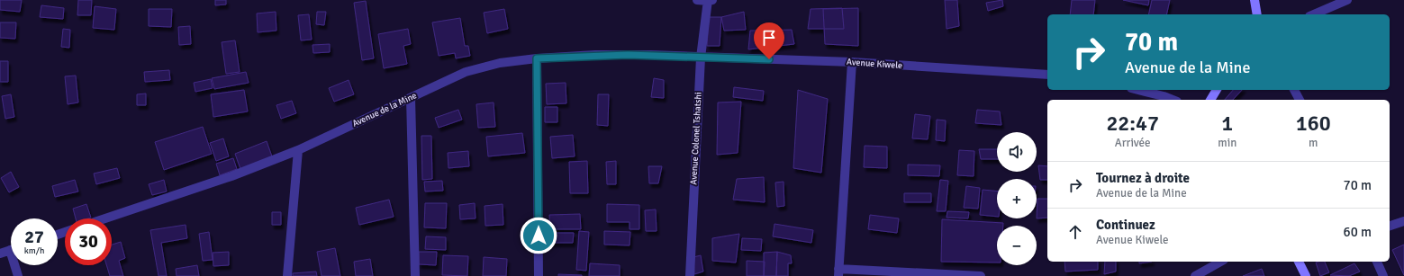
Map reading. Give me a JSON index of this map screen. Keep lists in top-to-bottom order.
{
  "streets": {
    "street": ["Avenue Kiwele", "Avenue de la Mine", "Avenue Colonel Tshatshi"]
  },
  "crossings": [
    ["Avenue Kiwele", "Avenue de la Mine"],
    ["Avenue Kiwele", "Avenue Colonel Tshatshi"],
    ["Avenue de la Mine", "Avenue Colonel Tshatshi"]
  ],
  "page": {
    "turn": ["70 m", "Avenue de la Mine"],
    "eta": [
      "22:47",
      "Arrivée",
      "1",
      "min",
      "160",
      "m"
    ],
    "map_buttons": ["+", "−"],
    "list": [
      {
        "name": "Tournez à droite",
        "note": "Avenue de la Mine",
        "value": "70 m"
      },
      {
        "name": "Continuez",
        "note": "Avenue Kiwele",
        "value": "60 m"
      }
    ],
    "speed": "27 km/h",
    "limit": "30"
  }
}
